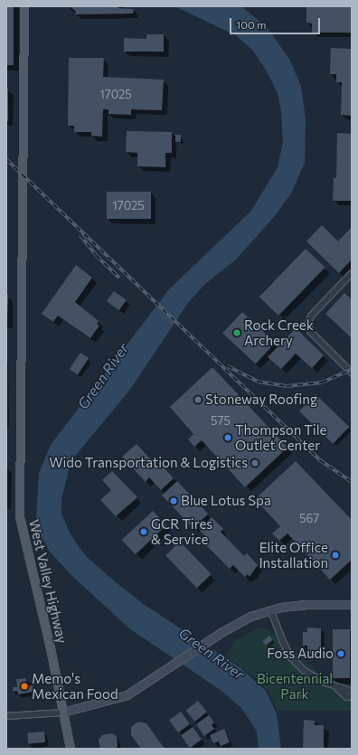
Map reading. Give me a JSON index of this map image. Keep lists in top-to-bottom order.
{
  "streets": {
    "main road": ["West Valley Highway"]
  },
  "water": ["Green River"],
  "parks": ["Bicentennial Park"],
  "places": [
    "Rock Creek Archery",
    "Stoneway Roofing",
    "Thompson Tile Outlet Center",
    "Wido Transportation & Logistics",
    "Blue Lotus Spa",
    "GCR Tires & Service",
    "Elite Office Installation",
    "Foss Audio",
    "Memo's Mexican Food"
  ],
  "house_numbers": [
    "17025",
    "17025",
    "575",
    "567"
  ],
  "scale_bar": "100 m"
}
